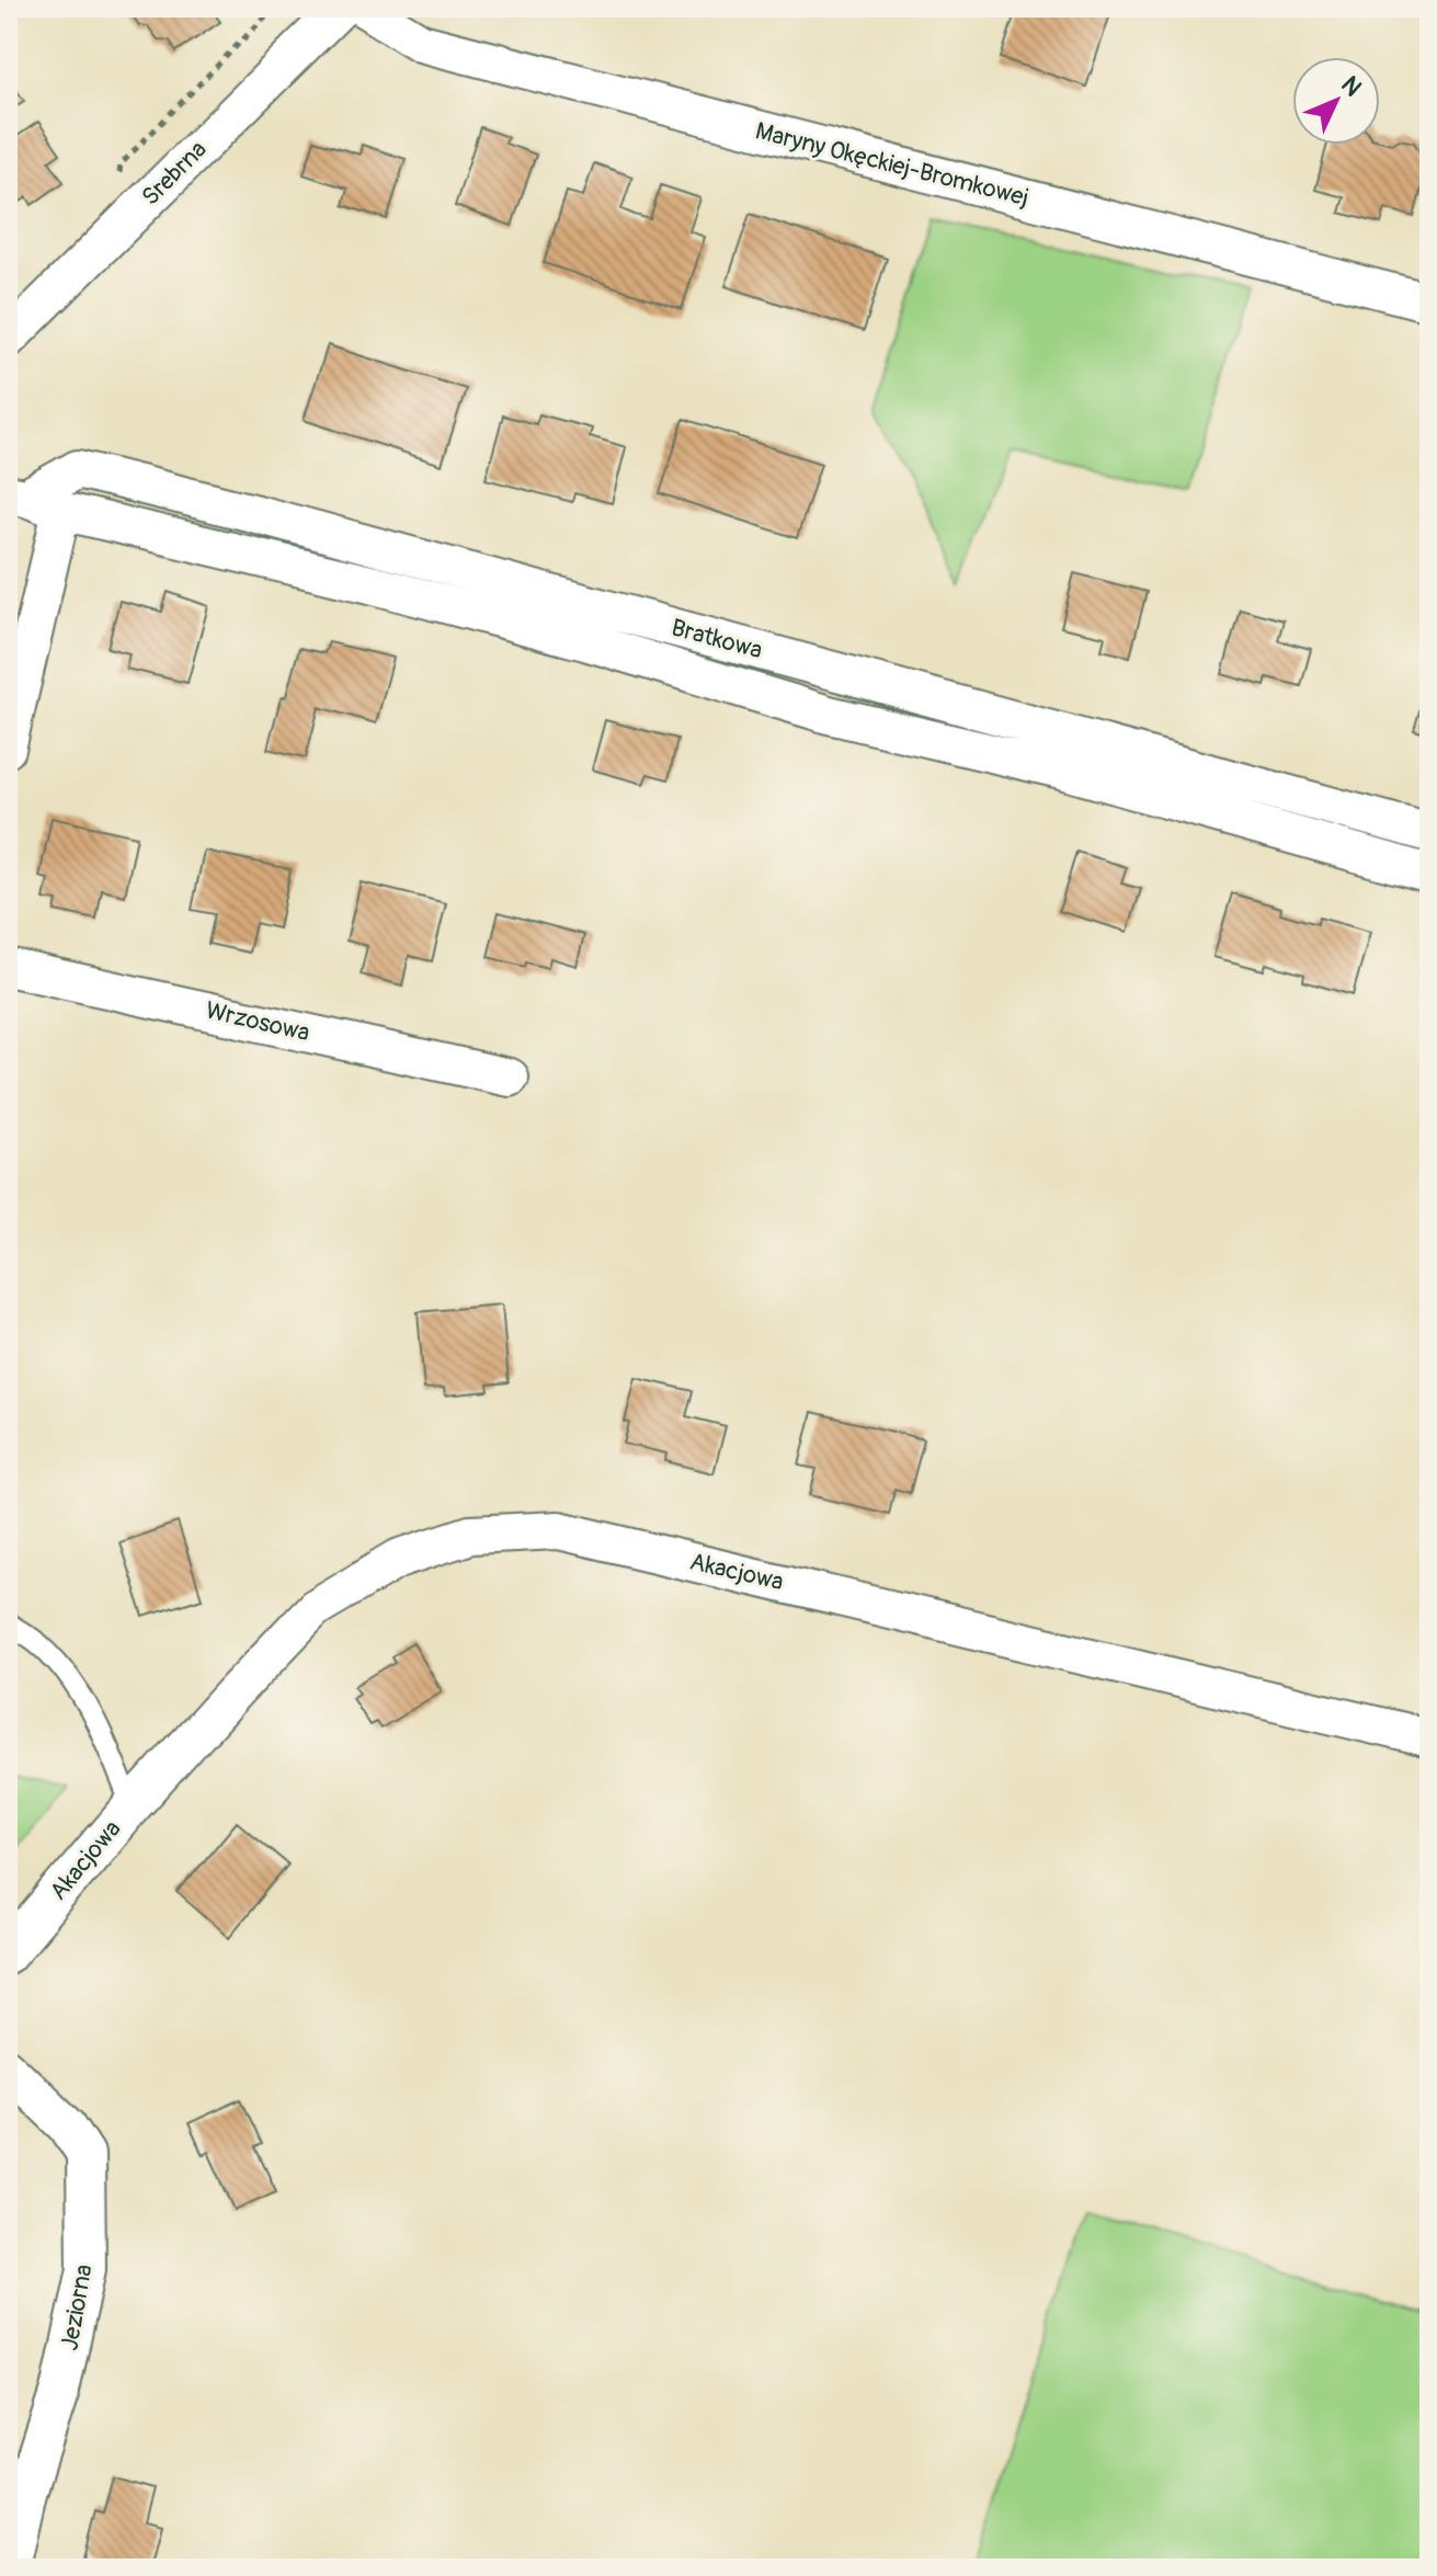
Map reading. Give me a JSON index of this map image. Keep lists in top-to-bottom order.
{
  "streets": {
    "street": [
      "Maryny Okęckiej-Bromkowej",
      "Srebrna",
      "Bratkowa",
      "Wrzosowa",
      "Akacjowa",
      "Jeziorna"
    ]
  },
  "north": "top right"
}
